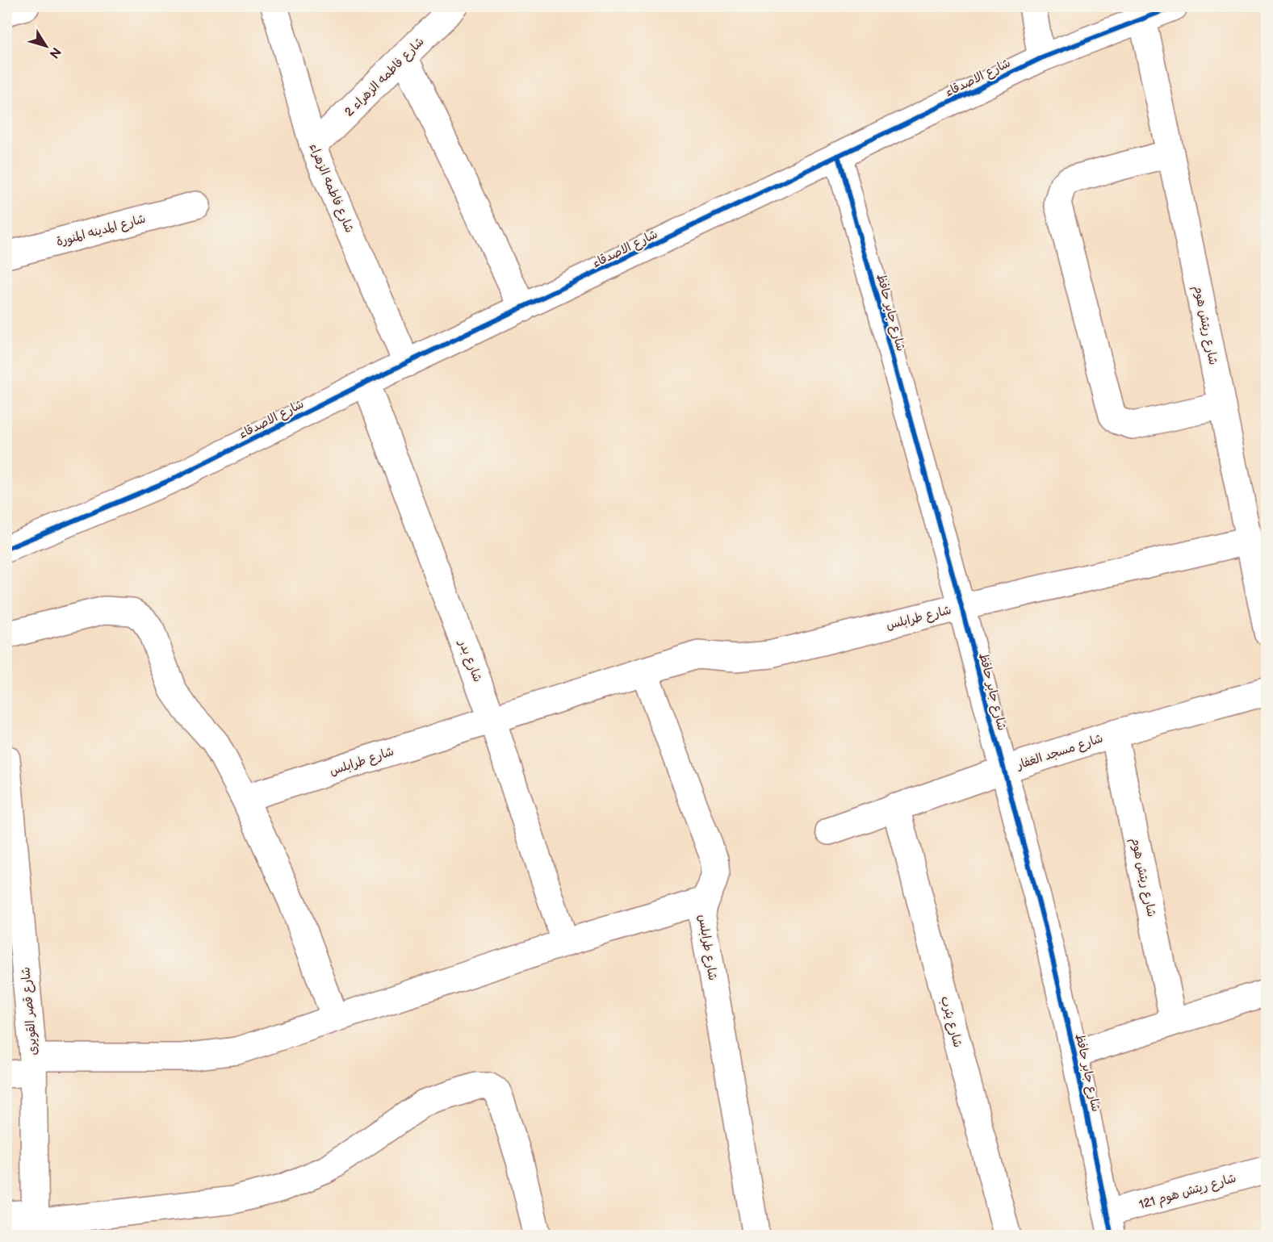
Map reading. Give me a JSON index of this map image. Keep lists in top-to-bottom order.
{
  "streets": {
    "street": [
      "شارع فاطمه الزهراء 2",
      "شارع الاصدقاء",
      "شارع فاطمه الزهراء",
      "شارع المدينه المنورة",
      "شارع جابر حافظ",
      "شارع ريتش هوم",
      "شارع طرابلس",
      "شارع بدر",
      "شارع مسجد الغفار",
      "شارع قصر القويرى",
      "شارع يثرب",
      "شارع ريتش هوم 121"
    ]
  },
  "crossings": [
    ["شارع فاطمه الزهراء 2", "شارع فاطمه الزهراء"],
    ["شارع الاصدقاء", "شارع فاطمه الزهراء"],
    ["شارع الاصدقاء", "شارع جابر حافظ"],
    ["شارع الاصدقاء", "شارع ريتش هوم"],
    ["شارع الاصدقاء", "شارع بدر"],
    ["شارع جابر حافظ", "شارع طرابلس"],
    ["شارع جابر حافظ", "شارع مسجد الغفار"],
    ["شارع جابر حافظ", "شارع ريتش هوم 121"],
    ["شارع ريتش هوم", "شارع طرابلس"],
    ["شارع ريتش هوم", "شارع مسجد الغفار"],
    ["شارع طرابلس", "شارع بدر"],
    ["شارع مسجد الغفار", "شارع يثرب"]
  ],
  "north": "bottom right"
}
